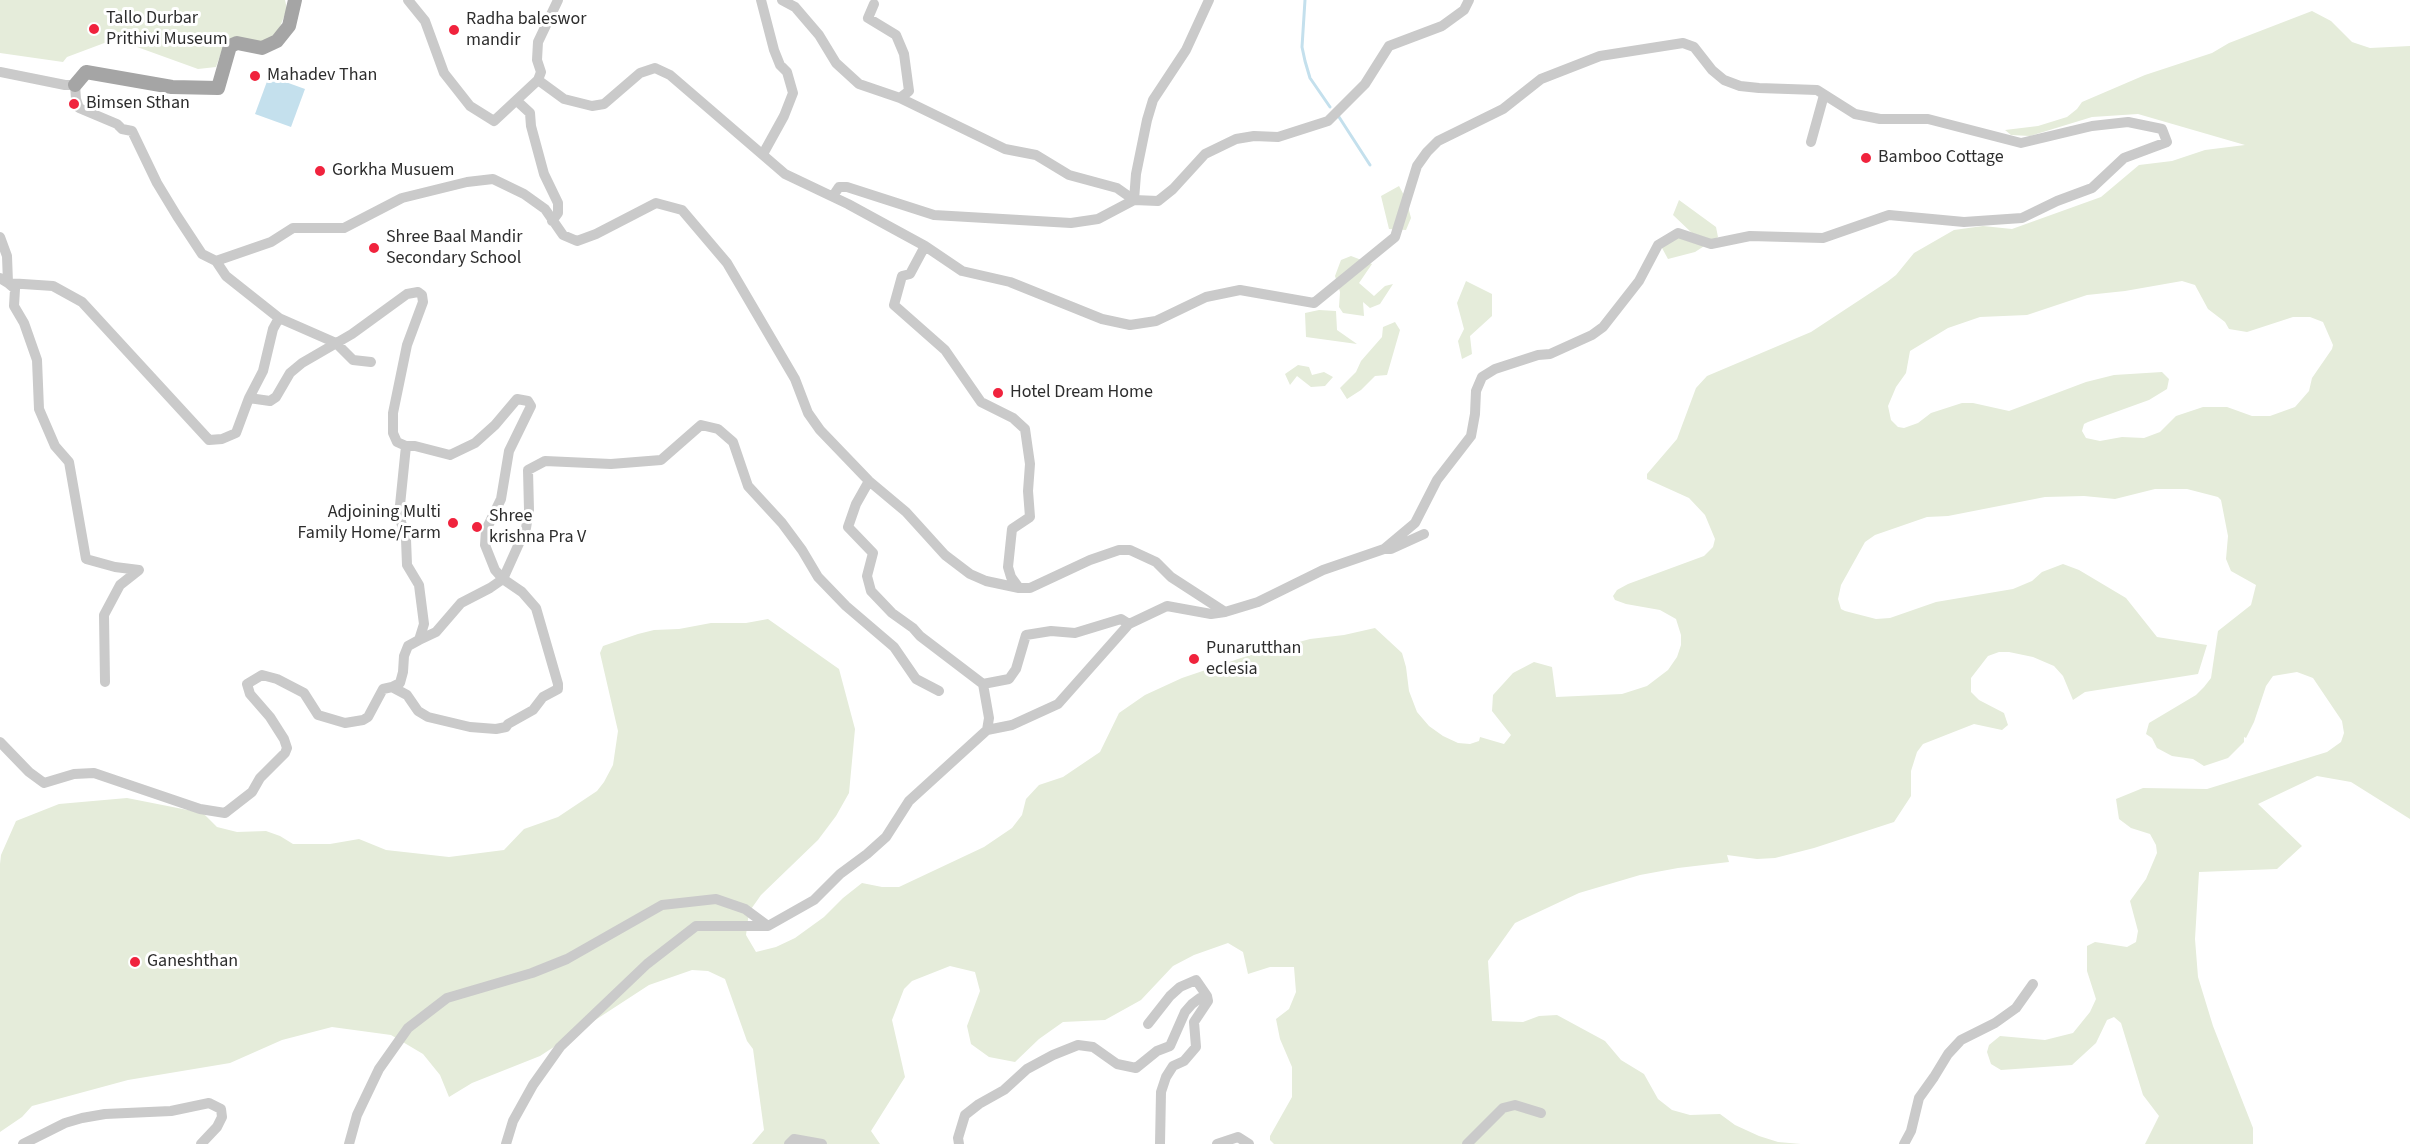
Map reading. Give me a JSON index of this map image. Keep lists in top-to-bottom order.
{
  "places": [
    "Tallo Durbar Prithivi Museum",
    "Radha baleswor mandir",
    "Mahadev Than",
    "Bimsen Sthan",
    "Bamboo Cottage",
    "Gorkha Musuem",
    "Shree Baal Mandir Secondary School",
    "Hotel Dream Home",
    "Adjoining Multi Family Home/Farm",
    "Shree krishna Pra V",
    "Punarutthan eclesia",
    "Ganeshthan"
  ]
}
